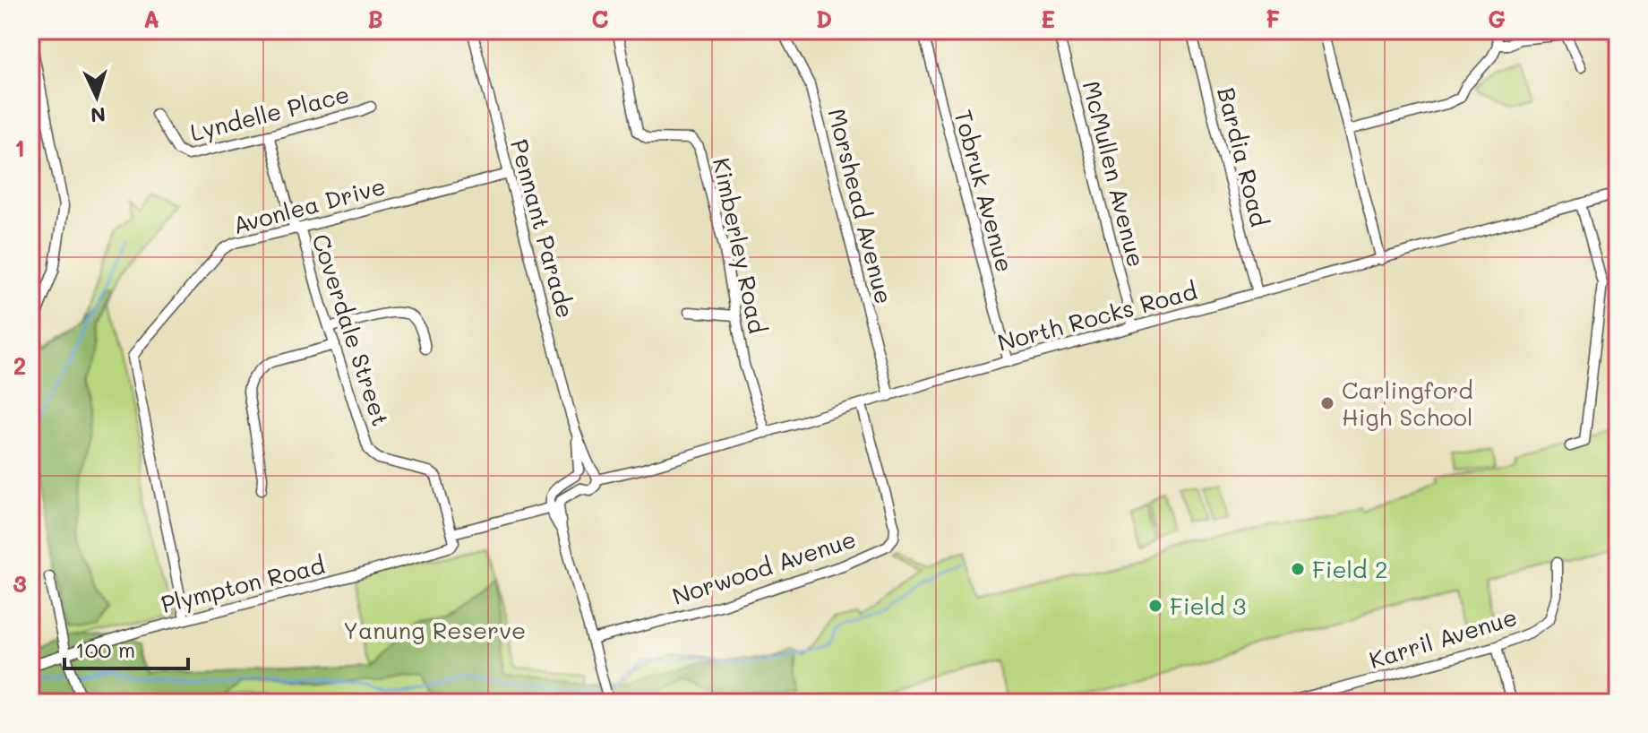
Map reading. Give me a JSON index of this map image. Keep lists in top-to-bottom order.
{
  "streets": {
    "street": [
      "Lyndelle Place",
      "Bardia Road",
      "McMullen Avenue",
      "Tobruk Avenue",
      "Avonlea Drive",
      "Morshead Avenue",
      "Pennant Parade",
      "Kimberley Road",
      "North Rocks Road",
      "Coverdale Street",
      "Norwood Avenue",
      "Plympton Road",
      "Karril Avenue"
    ]
  },
  "crossings": [
    ["Lyndelle Place", "Coverdale Street"],
    ["Bardia Road", "North Rocks Road"],
    ["McMullen Avenue", "North Rocks Road"],
    ["Tobruk Avenue", "North Rocks Road"],
    ["Avonlea Drive", "Pennant Parade"],
    ["Avonlea Drive", "Coverdale Street"],
    ["Avonlea Drive", "Plympton Road"],
    ["Morshead Avenue", "North Rocks Road"],
    ["Pennant Parade", "North Rocks Road"],
    ["Kimberley Road", "North Rocks Road"],
    ["North Rocks Road", "Norwood Avenue"],
    ["Coverdale Street", "Plympton Road"]
  ],
  "parks": ["Yanung Reserve"],
  "places": ["Carlingford High School", "Field 2", "Field 3"],
  "scale_bar": "100 m",
  "north": "bottom",
  "grid": {
    "columns": [
      "A",
      "B",
      "C",
      "D",
      "E",
      "F",
      "G"
    ],
    "rows": ["1", "2", "3"]
  }
}
